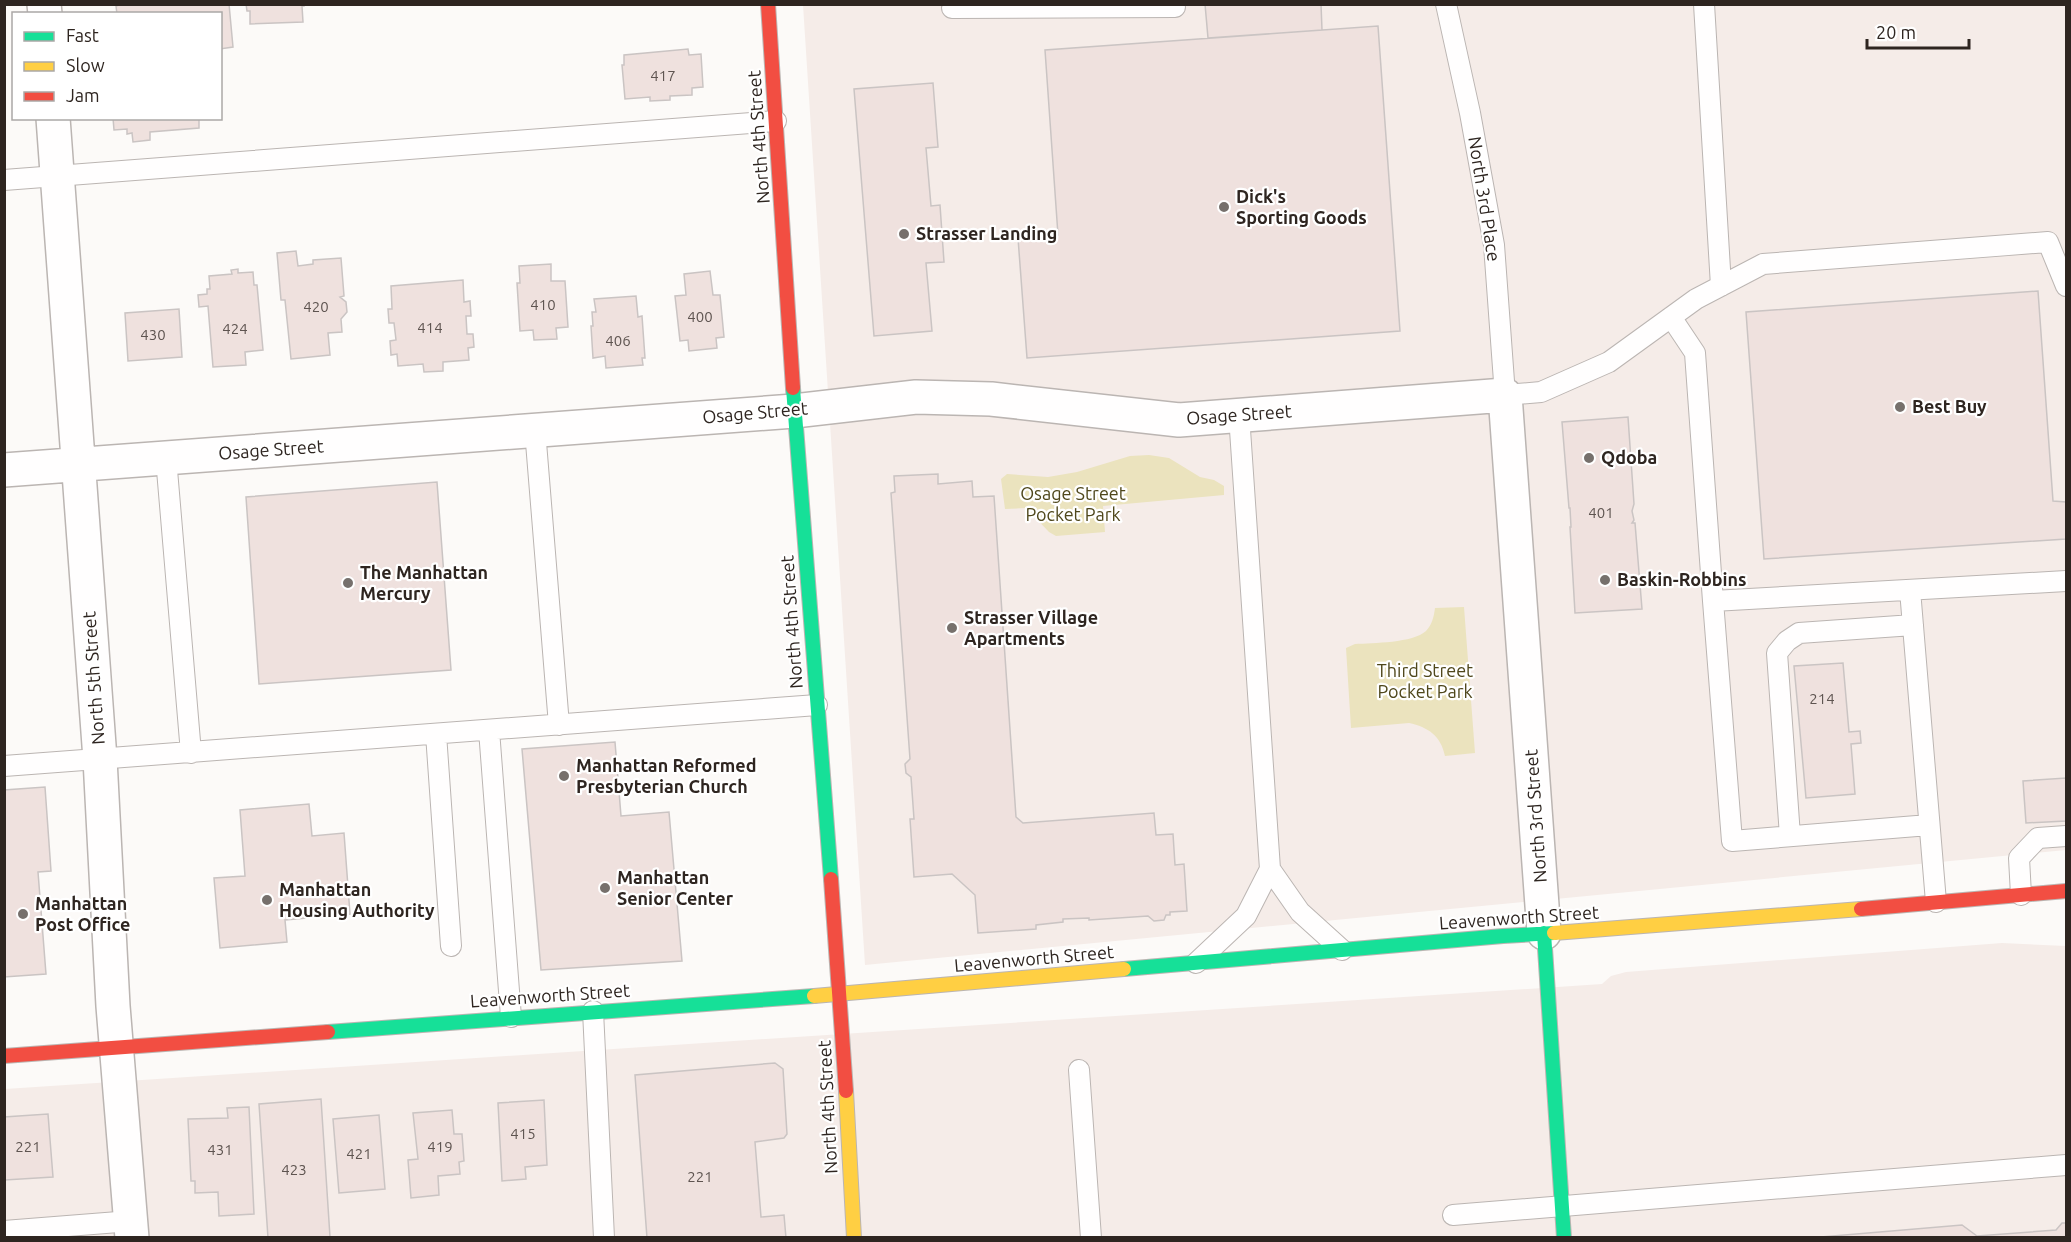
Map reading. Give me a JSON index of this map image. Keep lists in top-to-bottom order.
{
  "streets": {
    "main road": ["North 4th Street", "North 3rd Street", "Leavenworth Street"],
    "street": ["Osage Street", "North 5th Street"],
    "lane": ["North 3rd Place"]
  },
  "crossings": [
    ["North 4th Street", "Osage Street"],
    ["North 4th Street", "Leavenworth Street"],
    ["North 3rd Place", "Osage Street"],
    ["North 3rd Place", "North 3rd Street"],
    ["Osage Street", "North 5th Street"],
    ["Osage Street", "North 3rd Street"],
    ["North 5th Street", "Leavenworth Street"],
    ["North 3rd Street", "Leavenworth Street"]
  ],
  "parks": ["Osage Street Pocket Park", "Third Street Pocket Park"],
  "places": [
    "Dick's Sporting Goods",
    "Strasser Landing",
    "Best Buy",
    "Qdoba",
    "Baskin-Robbins",
    "The Manhattan Mercury",
    "Strasser Village Apartments",
    "Manhattan Reformed Presbyterian Church",
    "Manhattan Senior Center",
    "Manhattan Housing Authority",
    "Manhattan Post Office"
  ],
  "house_numbers": [
    "417",
    "410",
    "420",
    "400",
    "414",
    "424",
    "430",
    "406",
    "401",
    "214",
    "415",
    "221",
    "419",
    "431",
    "421",
    "423",
    "221"
  ],
  "legend": ["Fast", "Slow", "Jam"],
  "scale_bar": "20 m"
}
